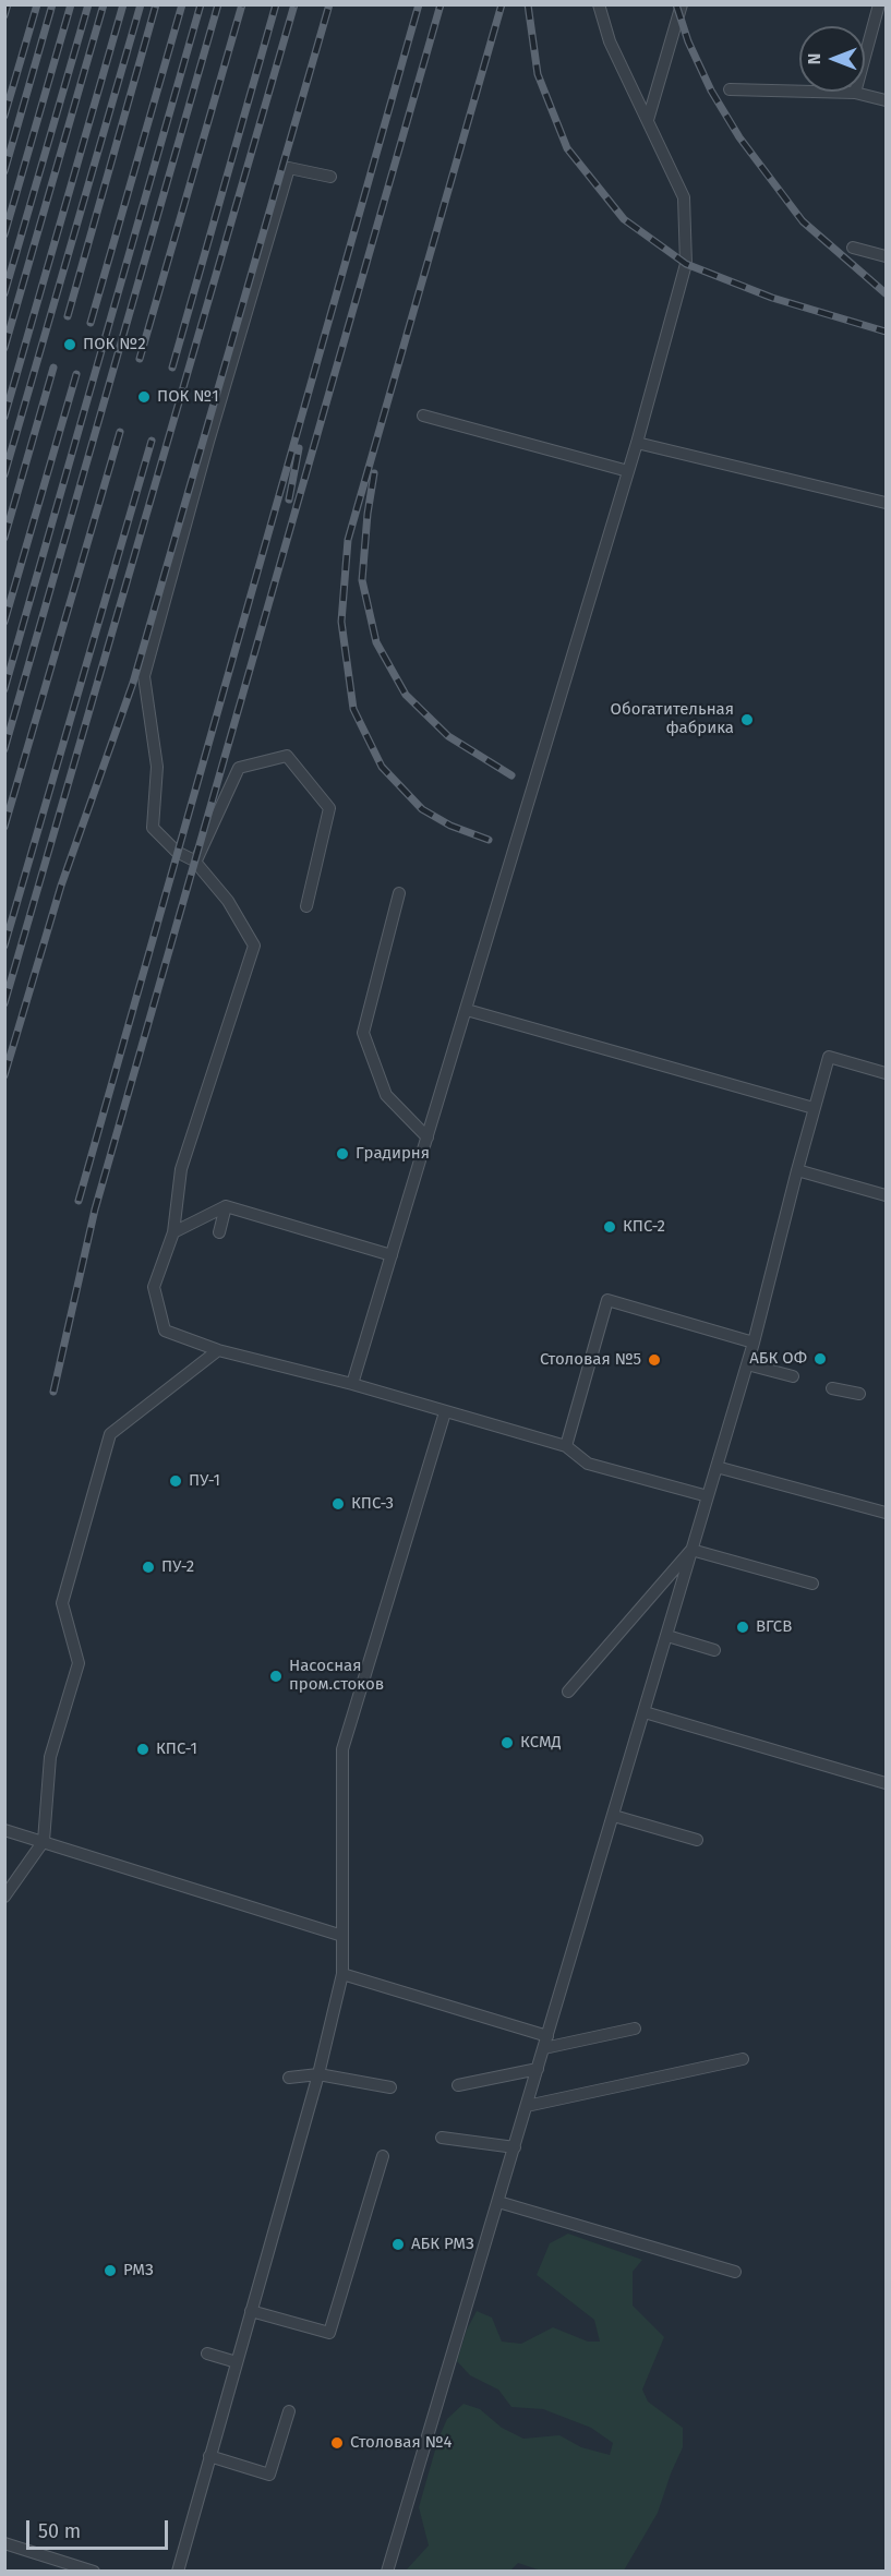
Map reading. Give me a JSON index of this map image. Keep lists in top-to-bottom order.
{
  "places": [
    "ПОК №2",
    "ПОК №1",
    "Обогатительная фабрика",
    "Градирня",
    "КПС-2",
    "АБК ОФ",
    "Столовая №5",
    "ПУ-1",
    "КПС-3",
    "ПУ-2",
    "ВГСВ",
    "Насосная пром.стоков",
    "КСМД",
    "КПС-1",
    "АБК РМЗ",
    "РМЗ",
    "Столовая №4"
  ],
  "scale_bar": "50 m",
  "north": "left"
}
